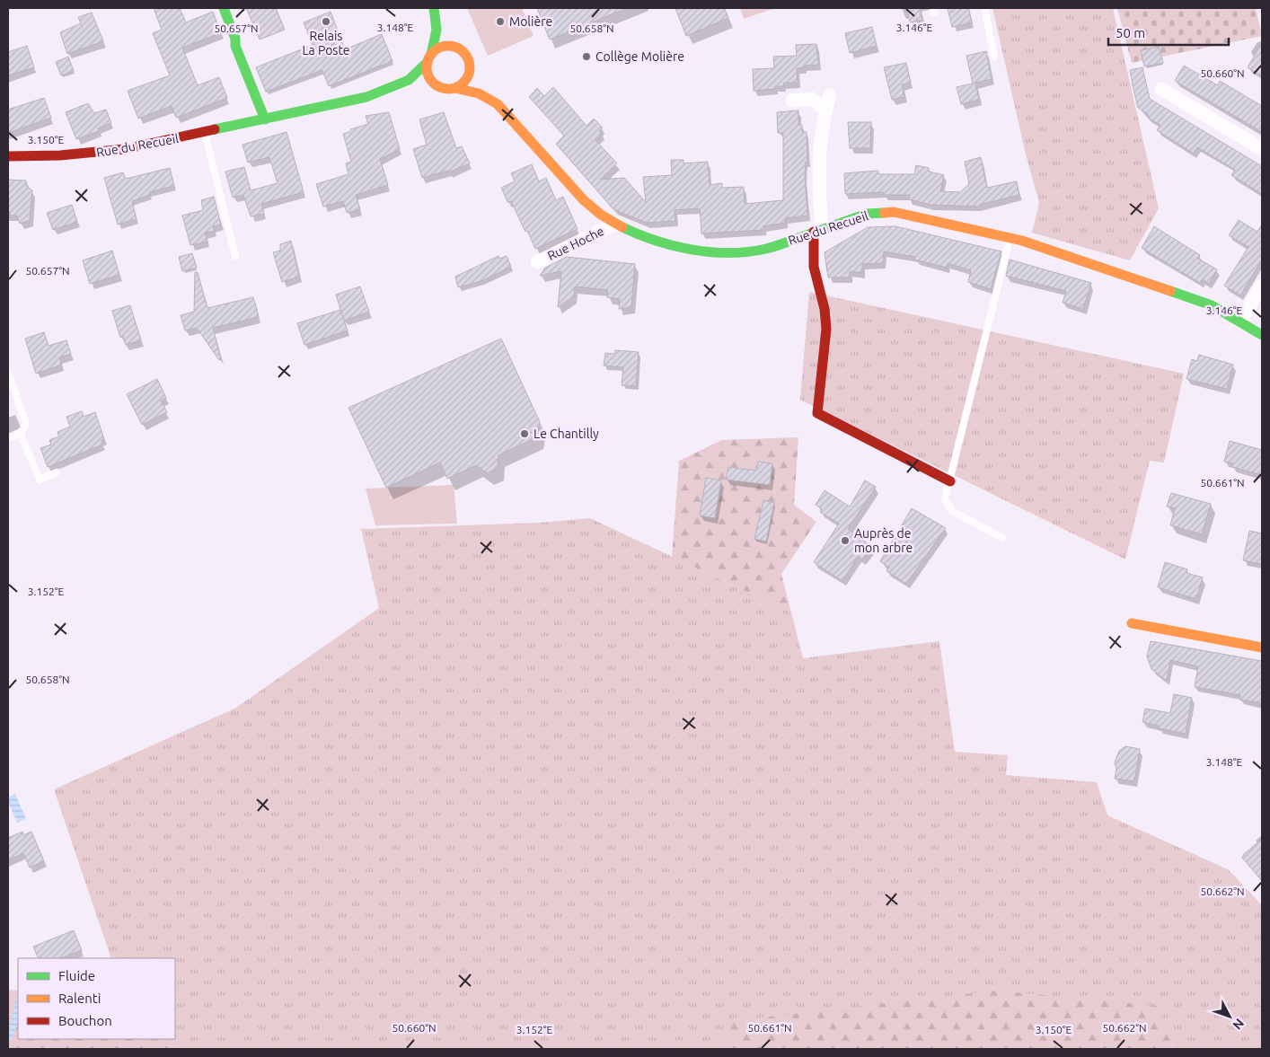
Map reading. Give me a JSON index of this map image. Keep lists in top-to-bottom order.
{
  "streets": {
    "street": ["Rue du Recueil", "Rue Hoche"]
  },
  "crossings": [
    ["Rue du Recueil", "Rue Hoche"]
  ],
  "places": [
    "Relais La Poste",
    "Molière",
    "Collège Molière",
    "Le Chantilly",
    "Auprès de mon arbre"
  ],
  "legend": ["Fluide", "Ralenti", "Bouchon"],
  "scale_bar": "50 m",
  "north": "bottom right",
  "coordinates": [
    "3.148°E",
    "3.146°E",
    "50.657°N",
    "50.658°N",
    "50.660°N",
    "3.150°E",
    "50.661°N",
    "3.152°E",
    "50.662°N"
  ]
}
